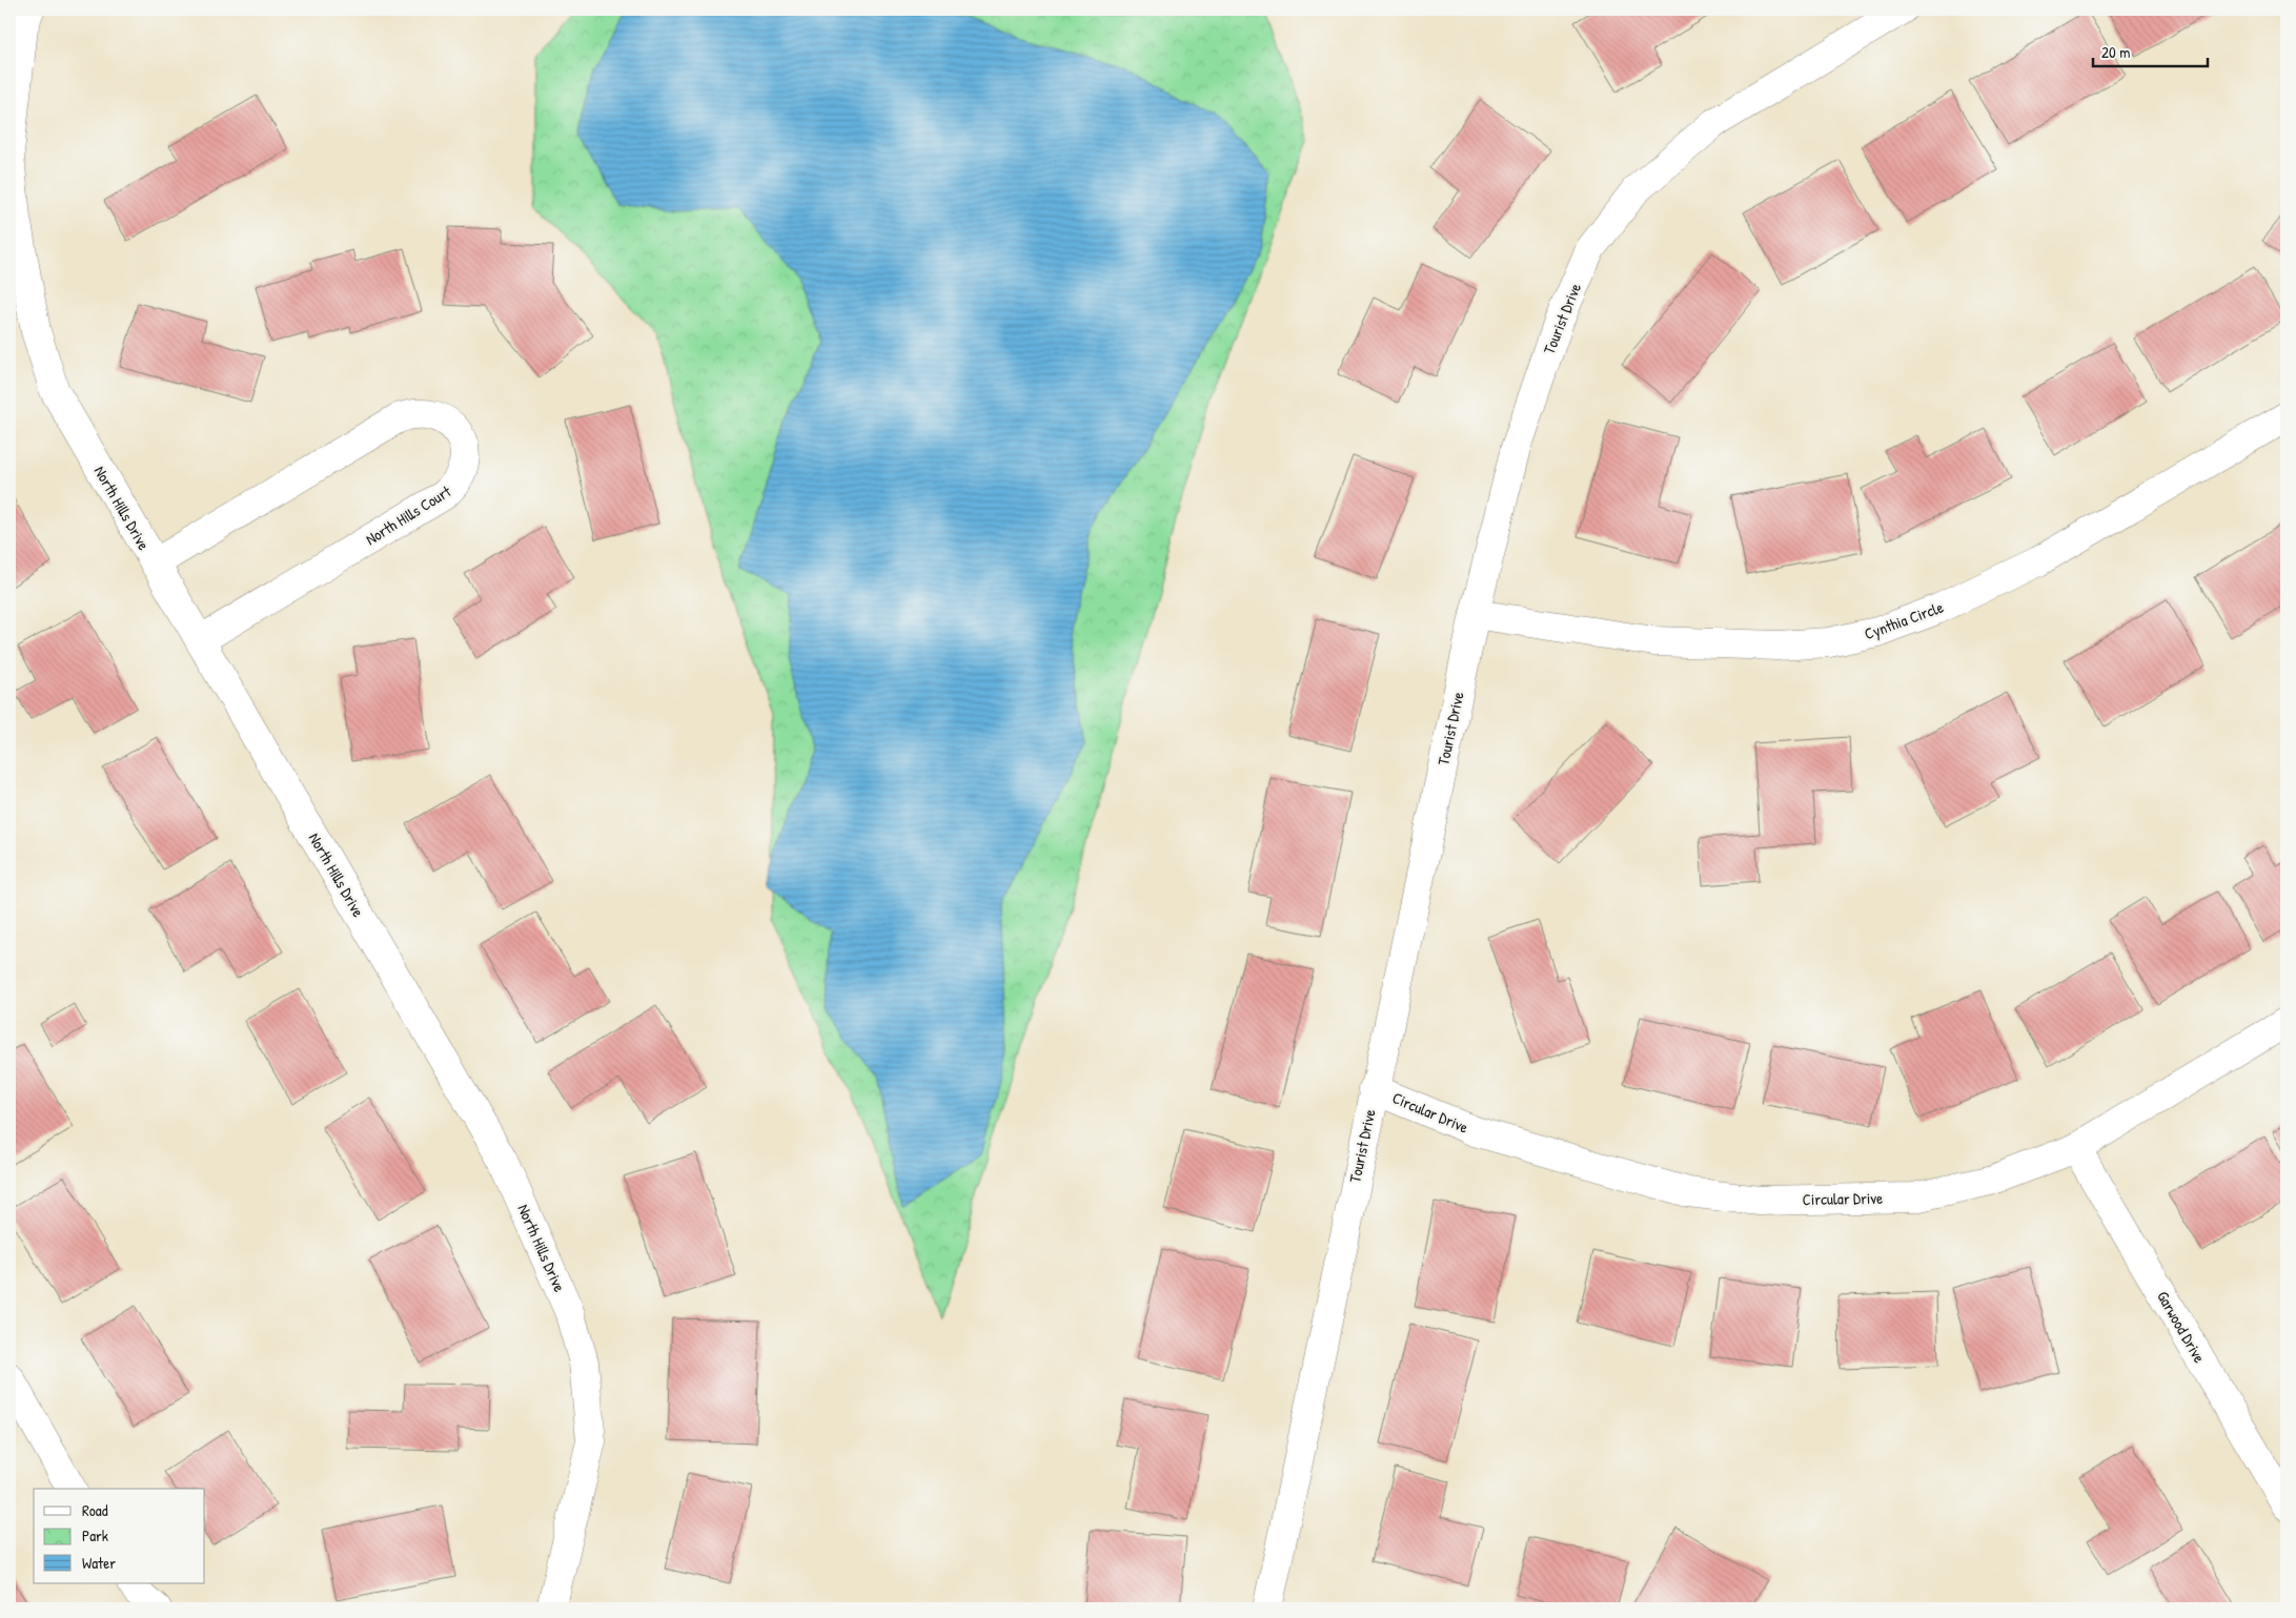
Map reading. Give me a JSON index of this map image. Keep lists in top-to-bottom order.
{
  "streets": {
    "street": [
      "Tourist Drive",
      "North Hills Drive",
      "North Hills Court",
      "Cynthia Circle",
      "Circular Drive",
      "Garwood Drive"
    ]
  },
  "crossings": [
    ["Tourist Drive", "Cynthia Circle"],
    ["Tourist Drive", "Circular Drive"],
    ["North Hills Drive", "North Hills Court"],
    ["Circular Drive", "Garwood Drive"]
  ],
  "legend": ["Road", "Park", "Water"],
  "scale_bar": "20 m"
}
